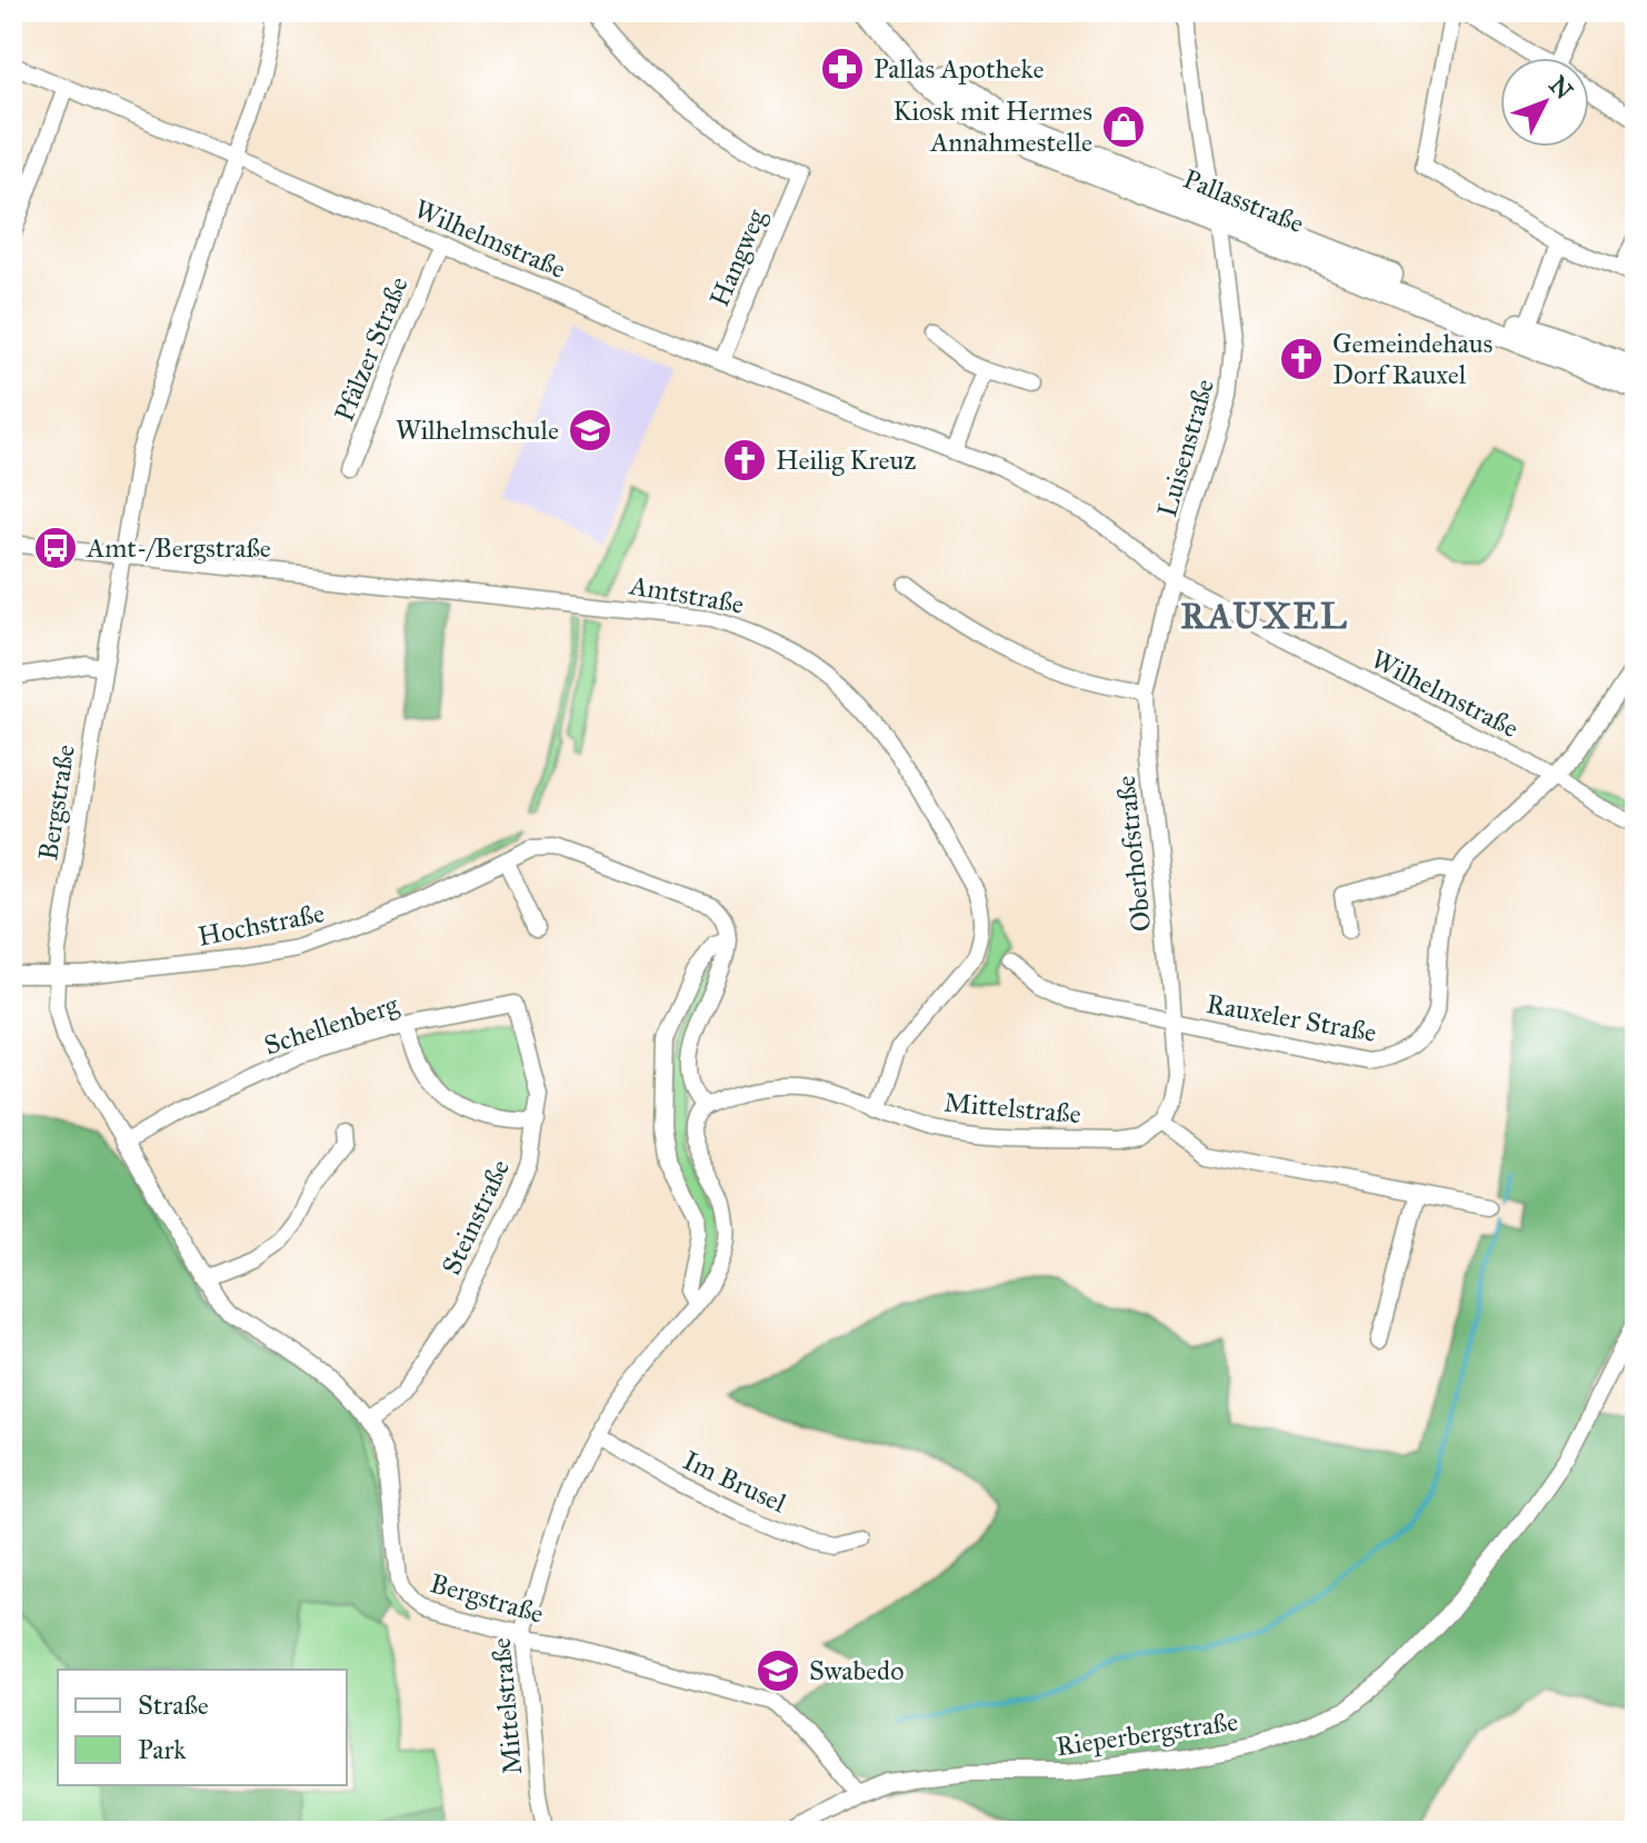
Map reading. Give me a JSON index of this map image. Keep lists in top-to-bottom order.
{
  "streets": {
    "main road": ["Pallasstraße"],
    "street": [
      "Wilhelmstraße",
      "Hangweg",
      "Pfälzer Straße",
      "Luisenstraße",
      "Amtstraße",
      "Bergstraße",
      "Oberhofstraße",
      "Hochstraße",
      "Rauxeler Straße",
      "Schellenberg",
      "Mittelstraße",
      "Steinstraße",
      "Im Brusel",
      "Rieperbergstraße"
    ]
  },
  "crossings": [
    ["Pallasstraße", "Luisenstraße"],
    ["Wilhelmstraße", "Hangweg"],
    ["Wilhelmstraße", "Pfälzer Straße"],
    ["Wilhelmstraße", "Luisenstraße"],
    ["Wilhelmstraße", "Bergstraße"],
    ["Wilhelmstraße", "Oberhofstraße"],
    ["Wilhelmstraße", "Rauxeler Straße"],
    ["Luisenstraße", "Oberhofstraße"],
    ["Amtstraße", "Bergstraße"],
    ["Amtstraße", "Mittelstraße"],
    ["Bergstraße", "Hochstraße"],
    ["Bergstraße", "Schellenberg"],
    ["Bergstraße", "Mittelstraße"],
    ["Bergstraße", "Steinstraße"],
    ["Bergstraße", "Rieperbergstraße"],
    ["Oberhofstraße", "Rauxeler Straße"],
    ["Oberhofstraße", "Mittelstraße"],
    ["Schellenberg", "Steinstraße"],
    ["Mittelstraße", "Im Brusel"]
  ],
  "districts": ["RAUXEL"],
  "places": {
    "pharmacy": ["Pallas Apotheke"],
    "shop": ["Kiosk mit Hermes Annahmestelle"],
    "church": ["Gemeindehaus Dorf Rauxel", "Heilig Kreuz"],
    "school or university": ["Wilhelmschule", "Swabedo"],
    "bus stop": ["Amt-/Bergstraße"]
  },
  "legend": ["Straße", "Park"],
  "north": "top right"
}
